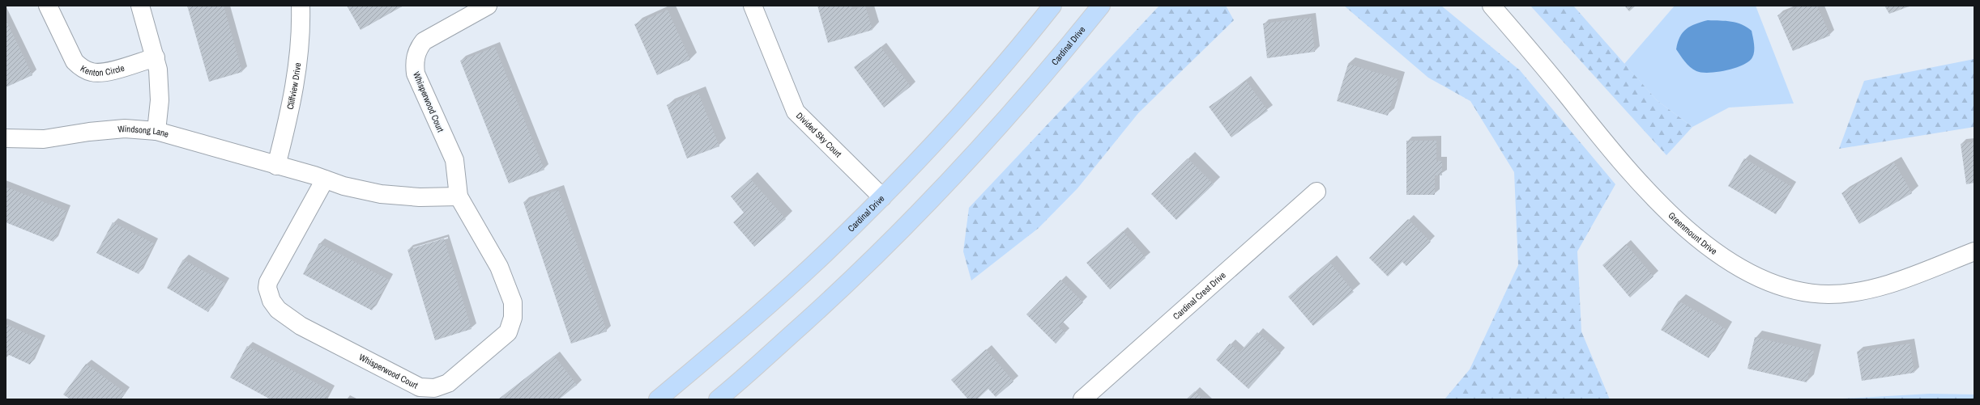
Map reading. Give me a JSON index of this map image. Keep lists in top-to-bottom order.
{
  "streets": {
    "main road": ["Cardinal Drive"],
    "street": [
      "Kenton Circle",
      "Cliffview Drive",
      "Whisperwood Court",
      "Windsong Lane",
      "Divided Sky Court",
      "Greenmount Drive",
      "Cardinal Crest Drive"
    ]
  },
  "crossings": [
    ["Cardinal Drive", "Divided Sky Court"],
    ["Cliffview Drive", "Windsong Lane"]
  ]
}
